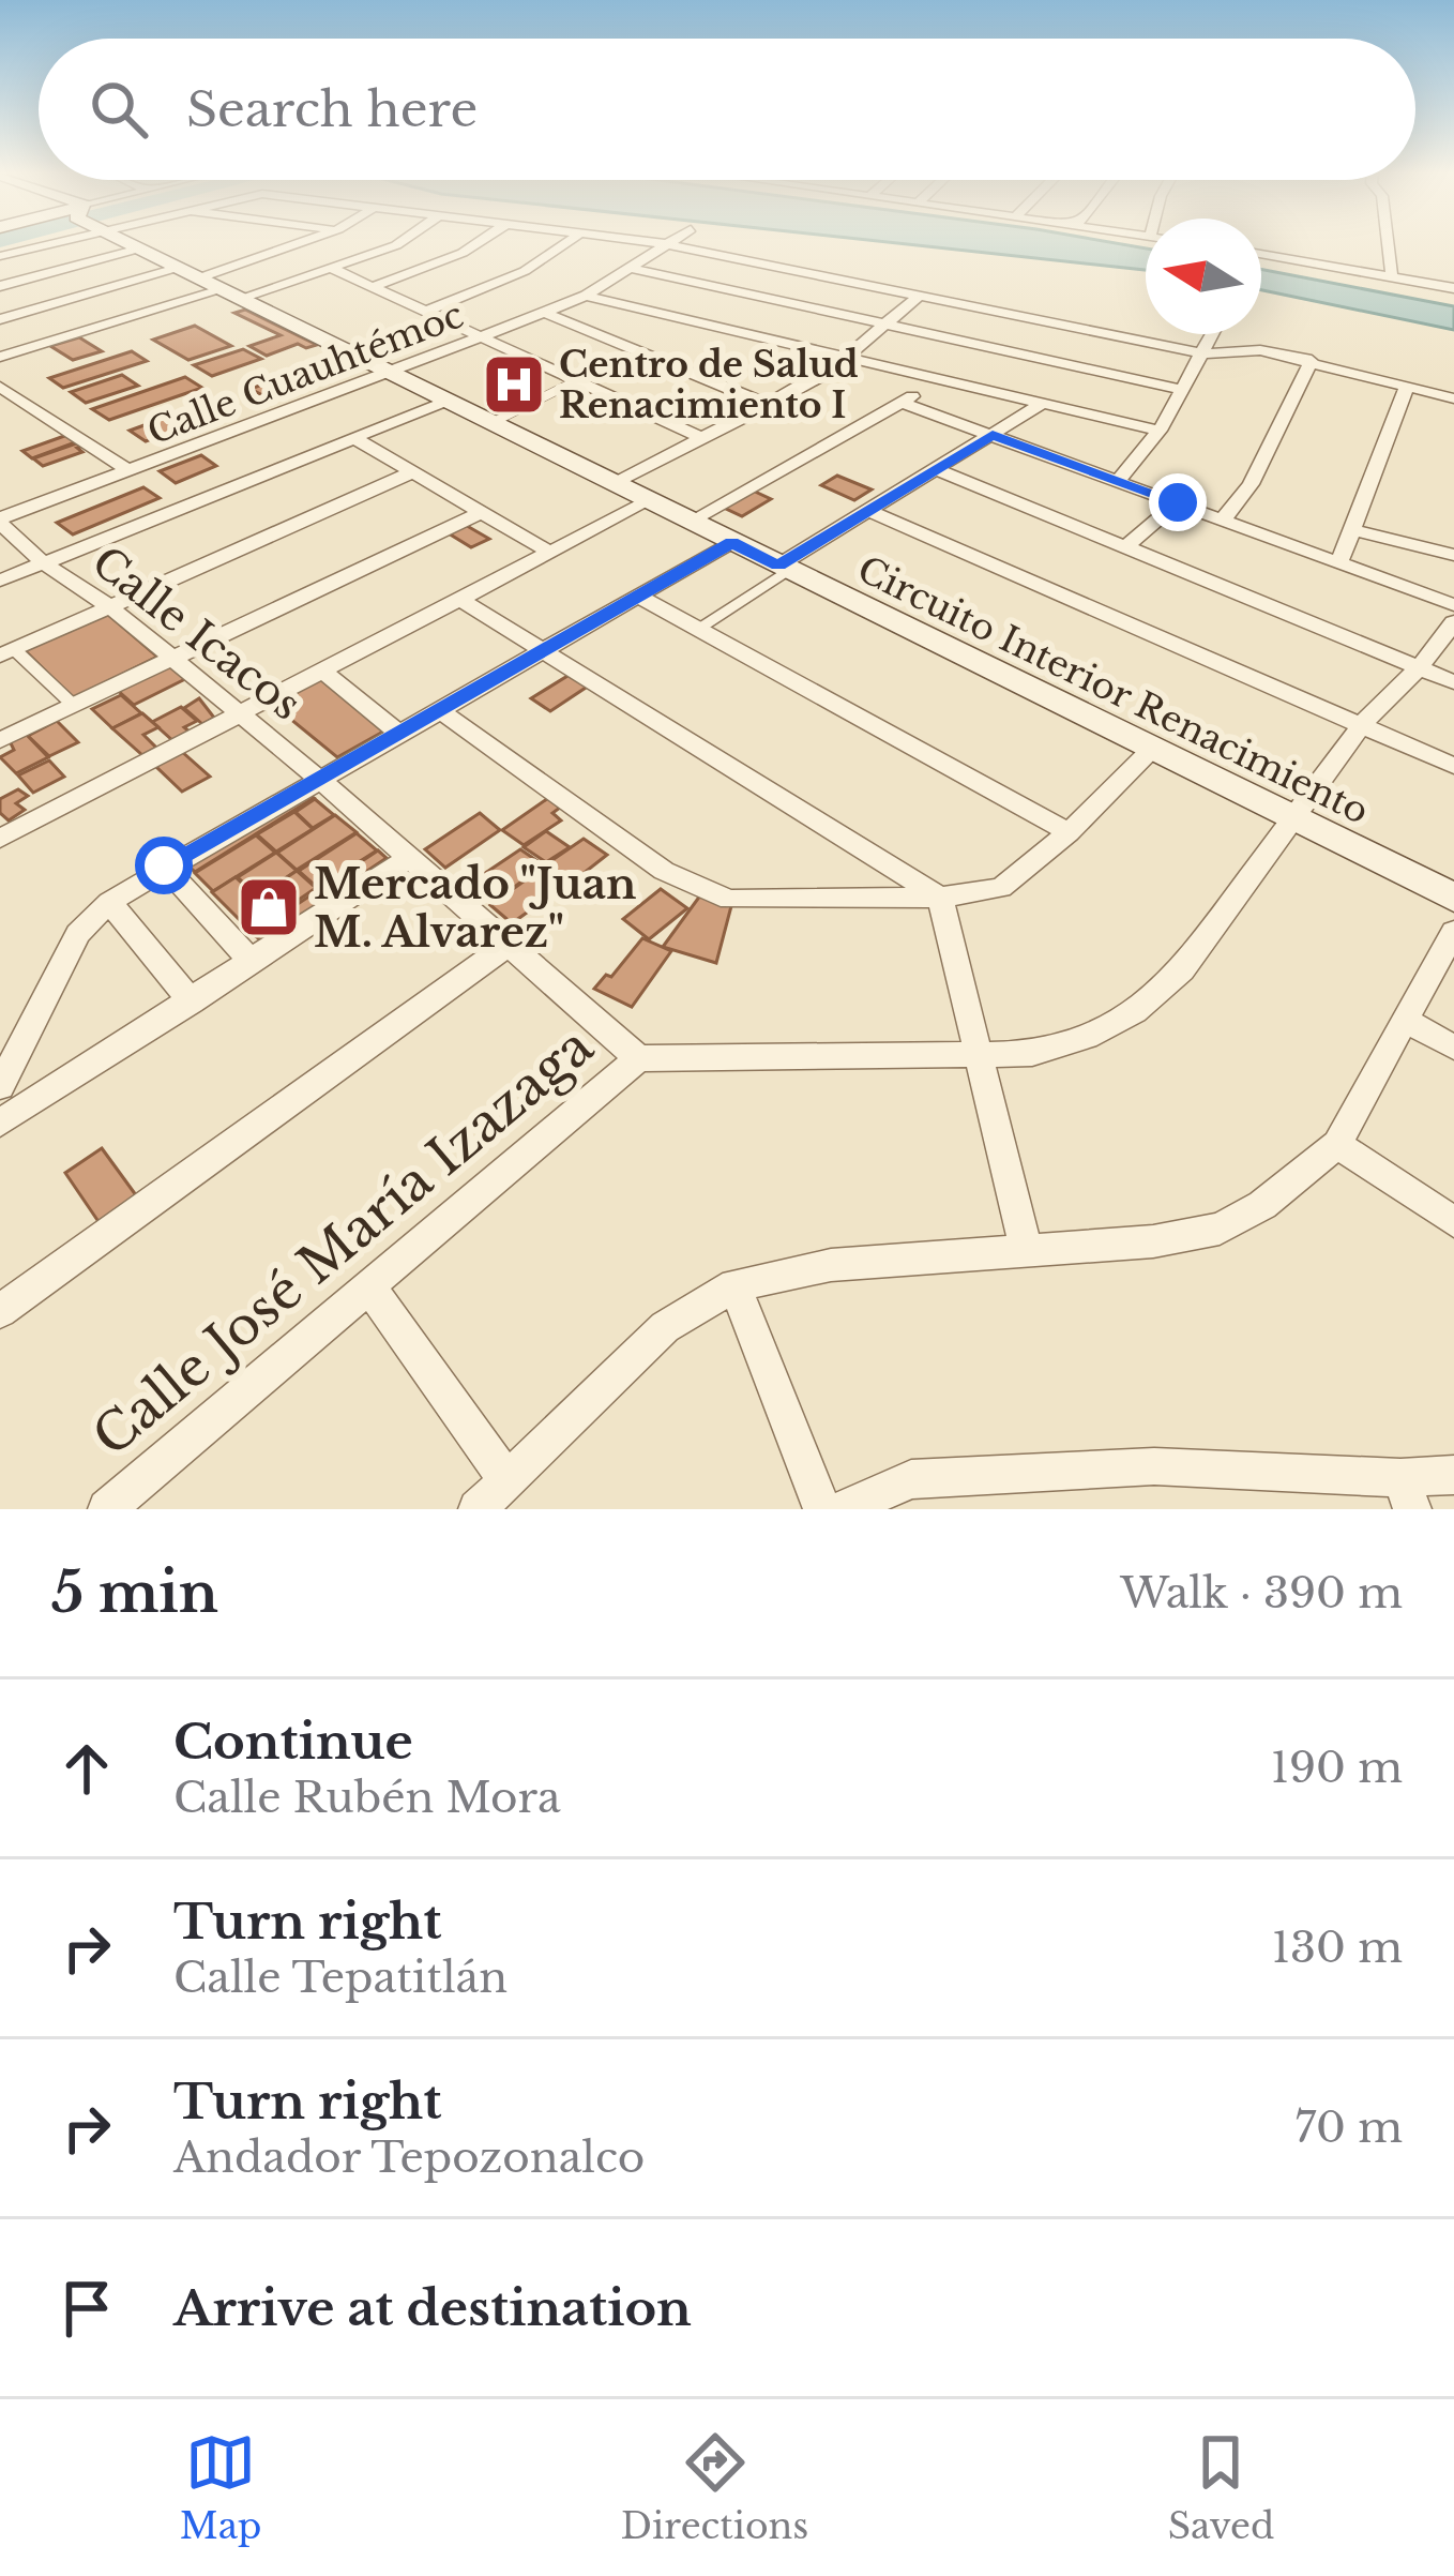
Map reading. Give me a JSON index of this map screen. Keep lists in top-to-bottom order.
{
  "streets": {
    "main road": ["Circuito Interior Renacimiento"],
    "street": ["Calle Cuauhtémoc", "Calle Icacos", "Calle José María Izazaga"]
  },
  "crossings": [
    ["Calle Cuauhtémoc", "Calle Icacos"],
    ["Calle Cuauhtémoc", "Circuito Interior Renacimiento"],
    ["Calle Icacos", "Calle José María Izazaga"],
    ["Circuito Interior Renacimiento", "Calle José María Izazaga"]
  ],
  "places": {
    "hospital": ["Centro de Salud Renacimiento I"],
    "shop": ["Mercado \"Juan M. Alvarez\""]
  },
  "north": "left",
  "page": {
    "search": "Search here",
    "heading": ["5 min", "Walk · 390 m"],
    "list": [
      ["Continue", "Calle Rubén Mora", "190 m"],
      ["Turn right", "Calle Tepatitlán", "130 m"],
      ["Turn right", "Andador Tepozonalco", "70 m"],
      "Arrive at destination"
    ],
    "nav": ["Map", "Directions", "Saved"]
  }
}
